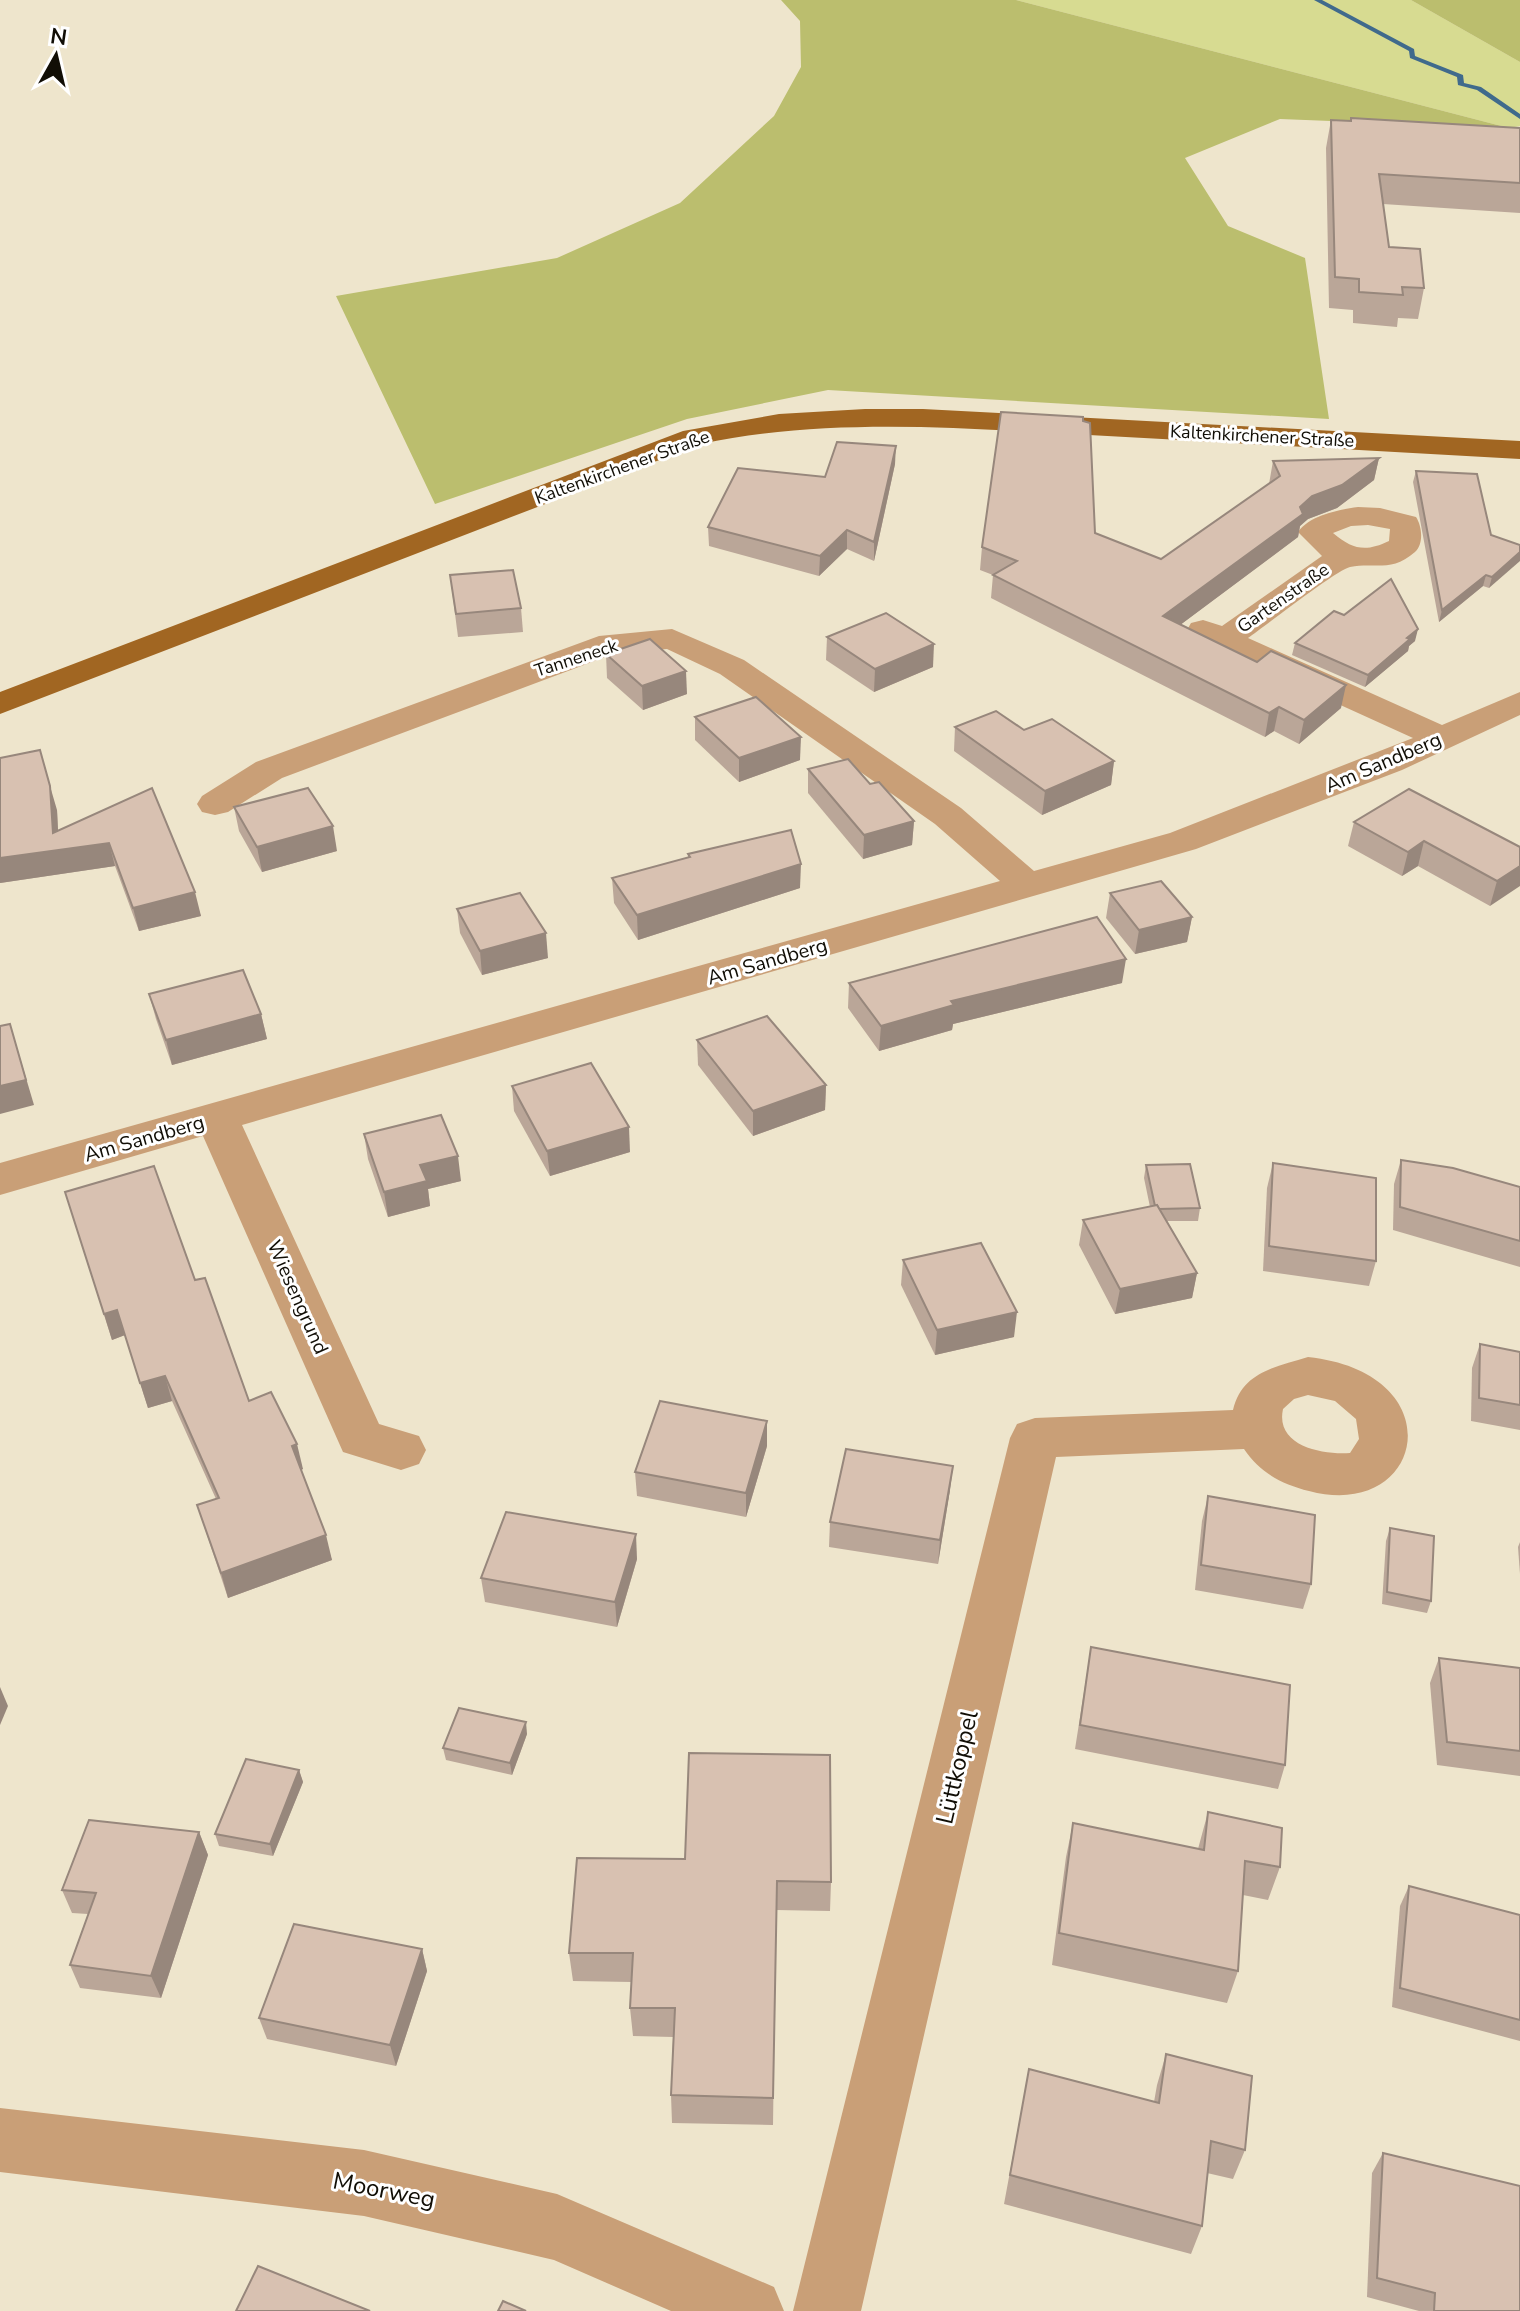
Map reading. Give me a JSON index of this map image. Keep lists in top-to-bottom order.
{
  "streets": {
    "main road": ["Kaltenkirchener Straße"],
    "street": [
      "Gartenstraße",
      "Tanneneck",
      "Am Sandberg",
      "Wiesengrund",
      "Lüttkoppel",
      "Moorweg"
    ]
  },
  "crossings": [
    ["Gartenstraße", "Am Sandberg"],
    ["Tanneneck", "Am Sandberg"],
    ["Am Sandberg", "Wiesengrund"]
  ],
  "north": "top"
}
